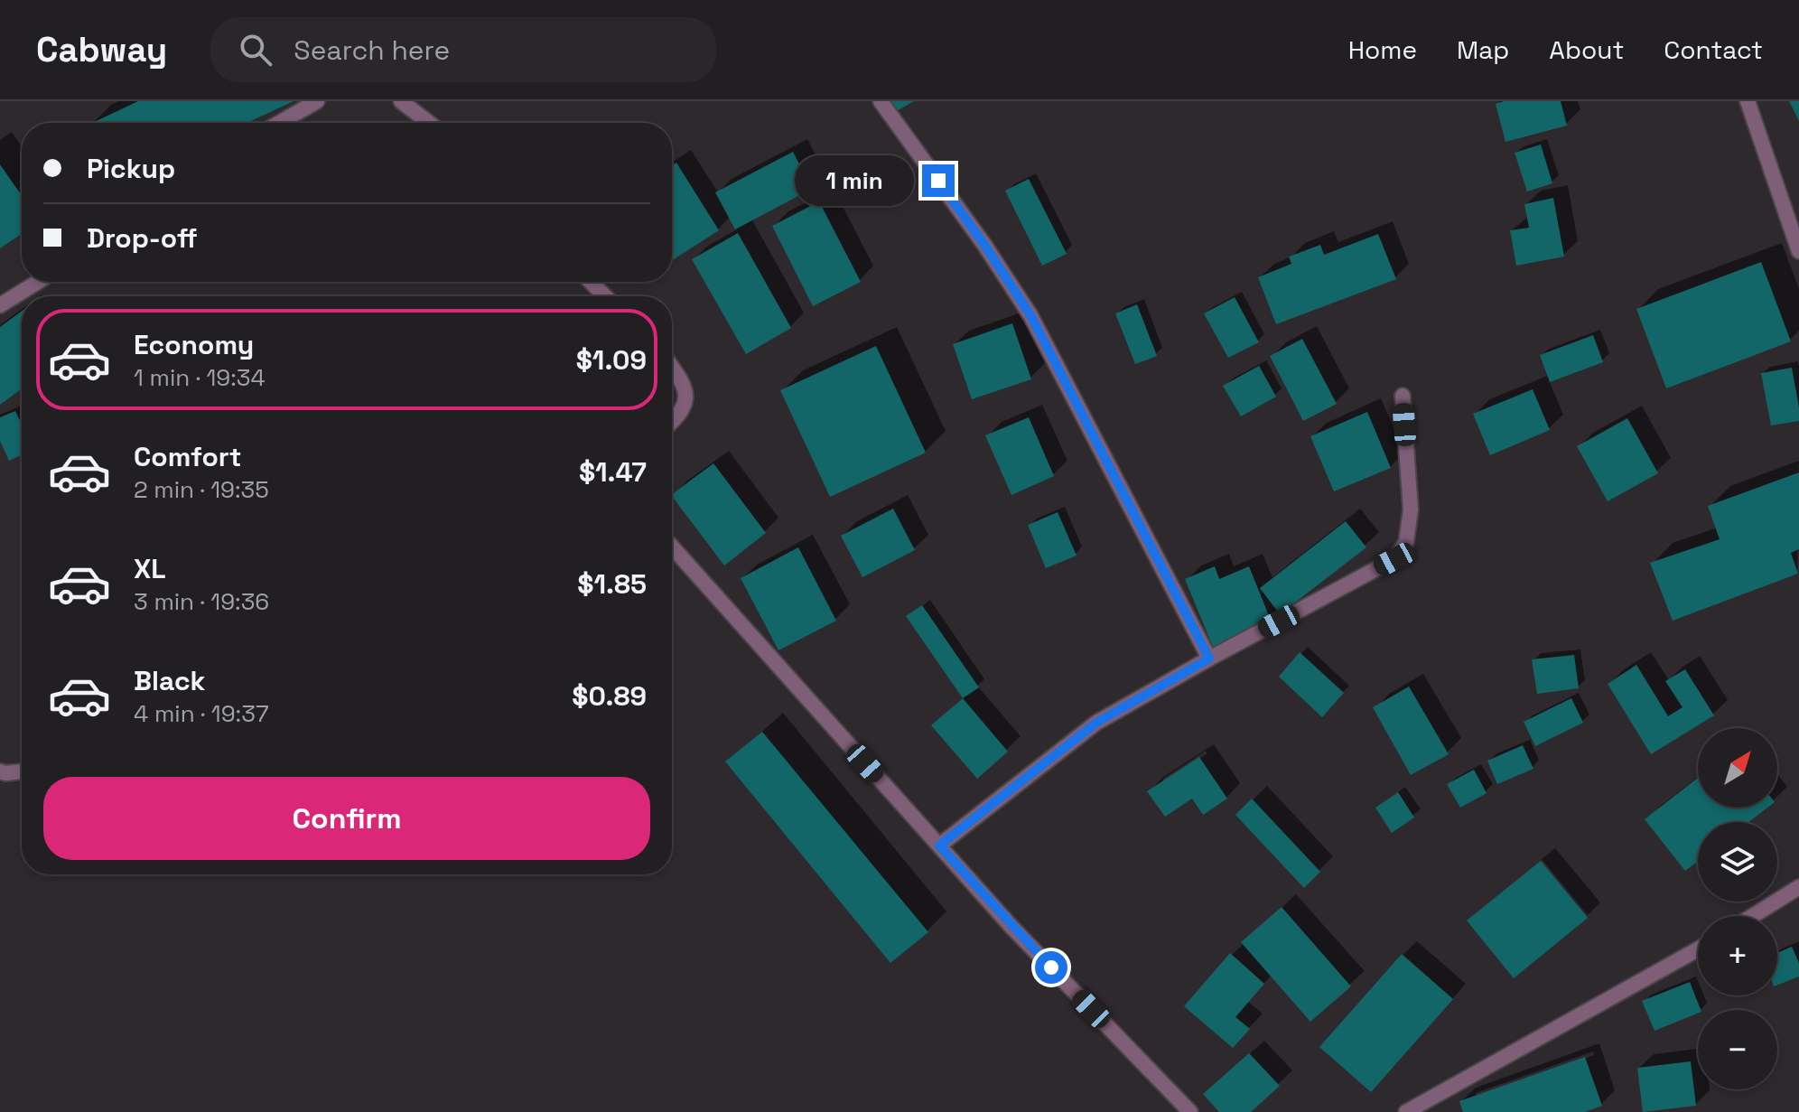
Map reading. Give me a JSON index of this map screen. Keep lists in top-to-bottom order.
{
  "north": "top right",
  "page": {
    "header": "Cabway",
    "search": "Search here",
    "nav": [
      "Home",
      "Map",
      "About",
      "Contact"
    ],
    "banner": ["Pickup", "Drop-off"],
    "bubble": "1 min",
    "list": [
      {
        "name": "Economy",
        "note": "1 min · 19:34",
        "value": "$1.09"
      },
      {
        "name": "Comfort",
        "note": "2 min · 19:35",
        "value": "$1.47"
      },
      {
        "name": "XL",
        "note": "3 min · 19:36",
        "value": "$1.85"
      },
      {
        "name": "Black",
        "note": "4 min · 19:37",
        "value": "$0.89"
      }
    ],
    "map_buttons": ["+", "−"],
    "buttons": "Confirm"
  }
}
